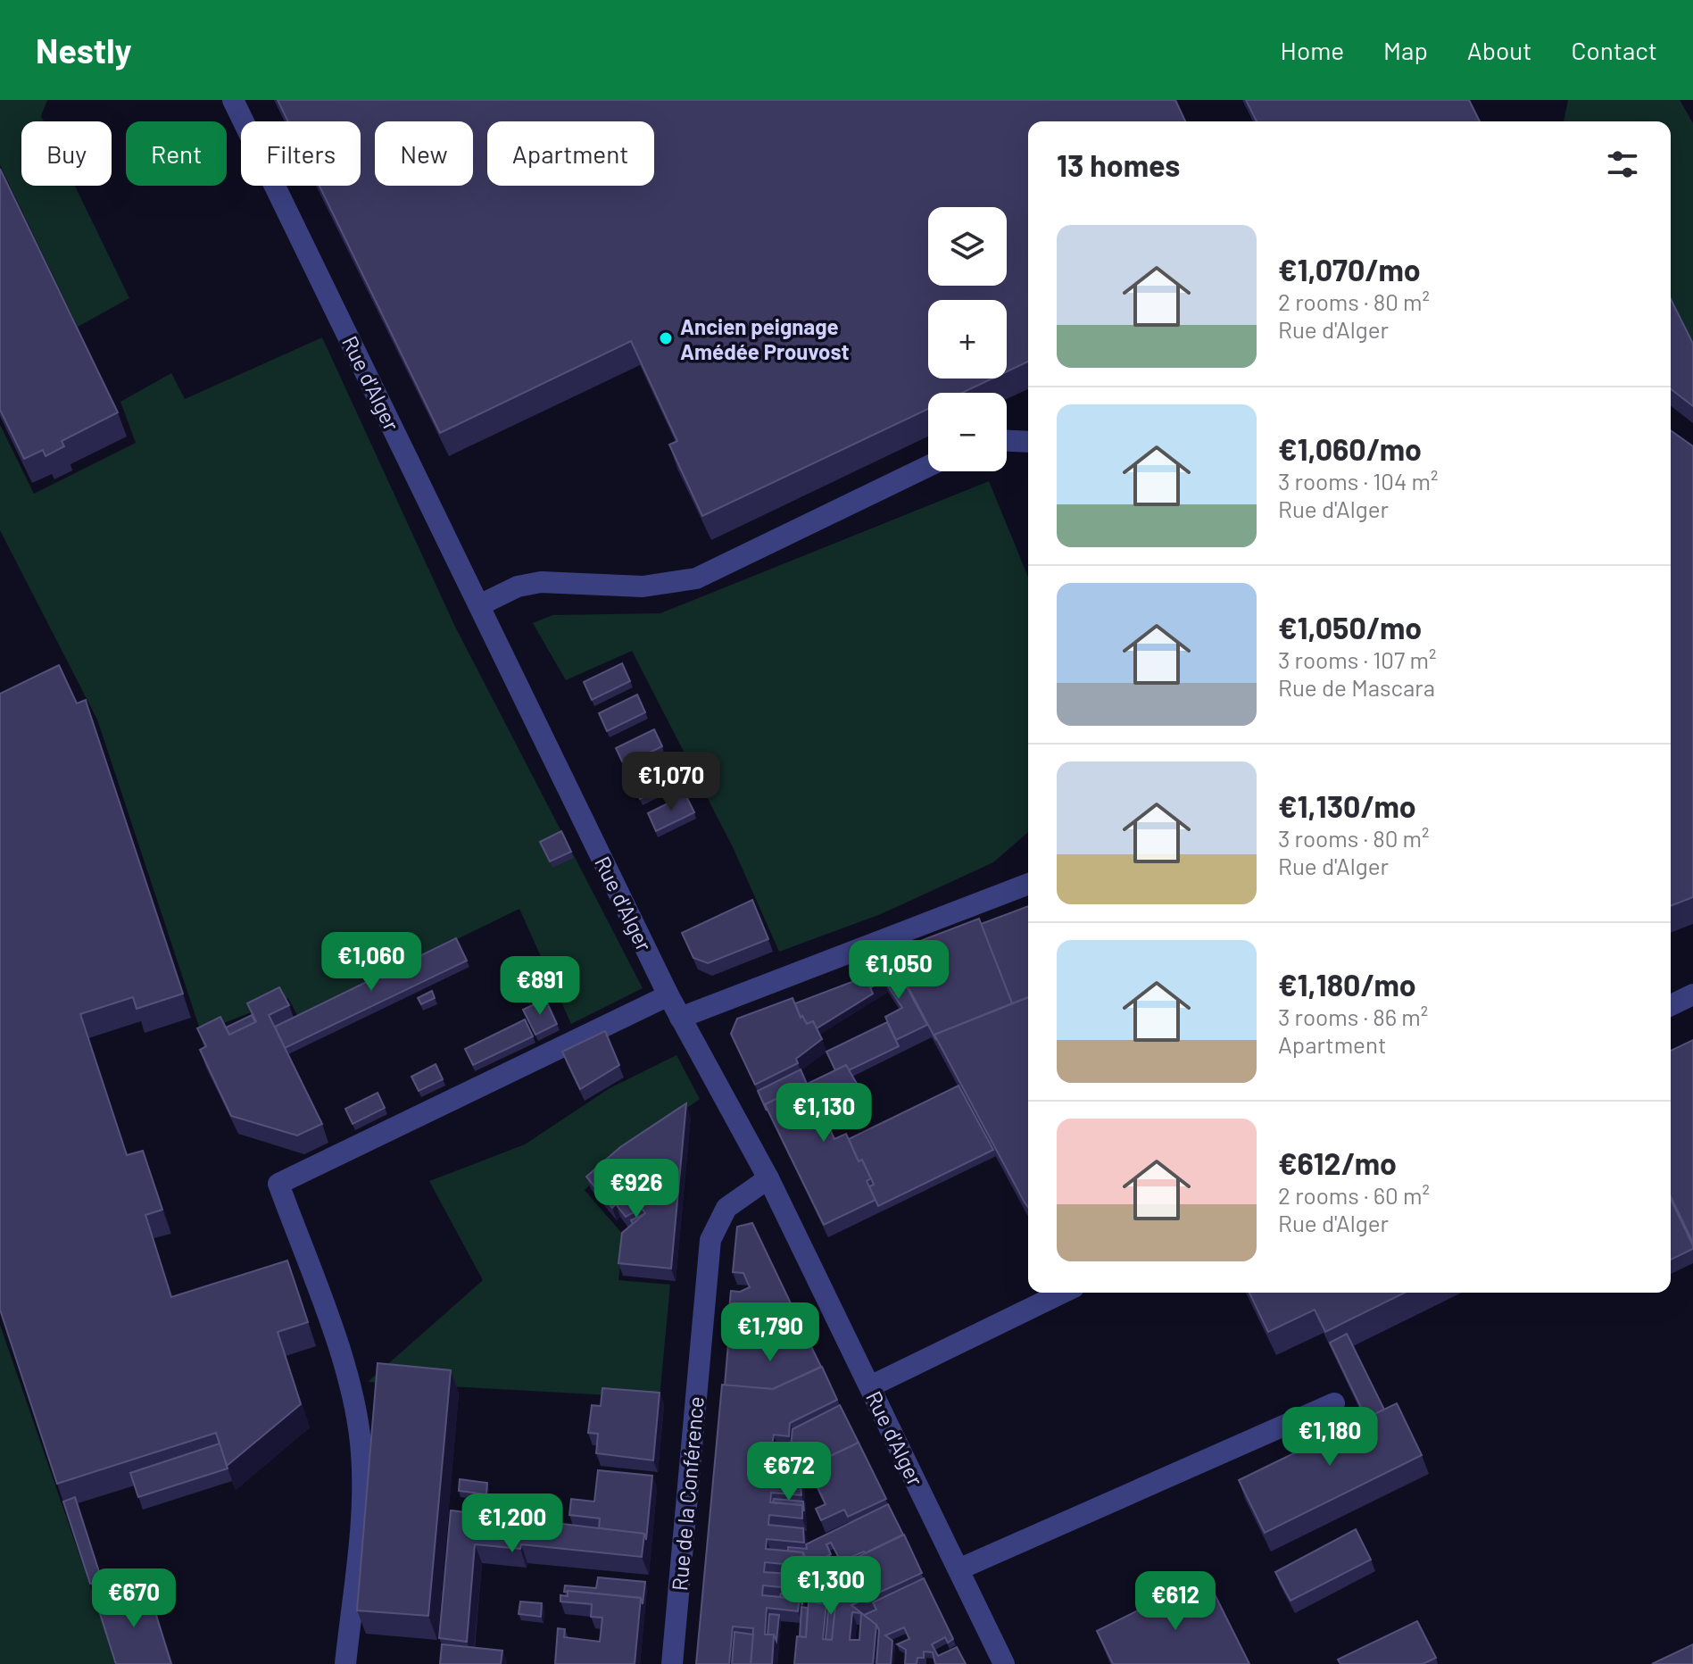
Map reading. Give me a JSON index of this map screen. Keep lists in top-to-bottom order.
{
  "streets": {
    "street": ["Rue d'Alger", "Rue de la Conférence"]
  },
  "crossings": [
    ["Rue d'Alger", "Rue de la Conférence"]
  ],
  "places": ["Ancien peignage Amédée Prouvost"],
  "page": {
    "header": "Nestly",
    "nav": [
      "Home",
      "Map",
      "About",
      "Contact"
    ],
    "chip": [
      "Buy",
      "Rent",
      "Filters",
      "New",
      "Apartment"
    ],
    "heading": "13 homes",
    "map_buttons": ["+", "−"],
    "list": [
      {
        "name": "€1,070/mo",
        "note": "2 rooms · 80 m² · Rue d'Alger"
      },
      {
        "name": "€1,060/mo",
        "note": "3 rooms · 104 m² · Rue d'Alger"
      },
      {
        "name": "€1,050/mo",
        "note": "3 rooms · 107 m² · Rue de Mascara"
      },
      {
        "name": "€1,130/mo",
        "note": "3 rooms · 80 m² · Rue d'Alger"
      },
      {
        "name": "€1,180/mo",
        "note": "3 rooms · 86 m² · Apartment"
      },
      {
        "name": "€612/mo",
        "note": "2 rooms · 60 m² · Rue d'Alger"
      }
    ],
    "price": [
      "€1,070",
      "€1,060",
      "€1,050",
      "€891",
      "€1,130",
      "€926",
      "€1,790",
      "€1,180",
      "€672",
      "€1,200",
      "€1,300",
      "€670",
      "€612"
    ]
  }
}
